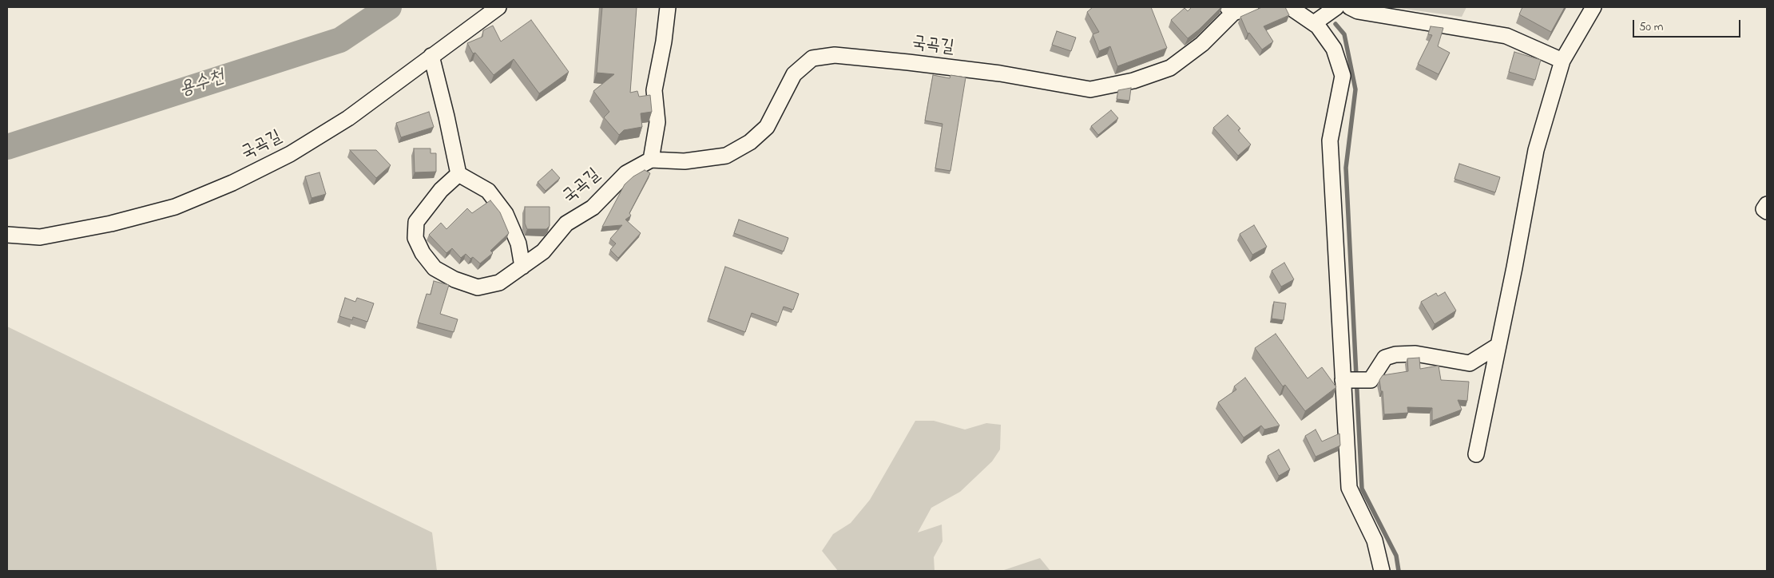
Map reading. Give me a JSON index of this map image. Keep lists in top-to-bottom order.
{
  "streets": {
    "street": ["국곡길"]
  },
  "water": ["용수천"],
  "scale_bar": "50 m"
}
